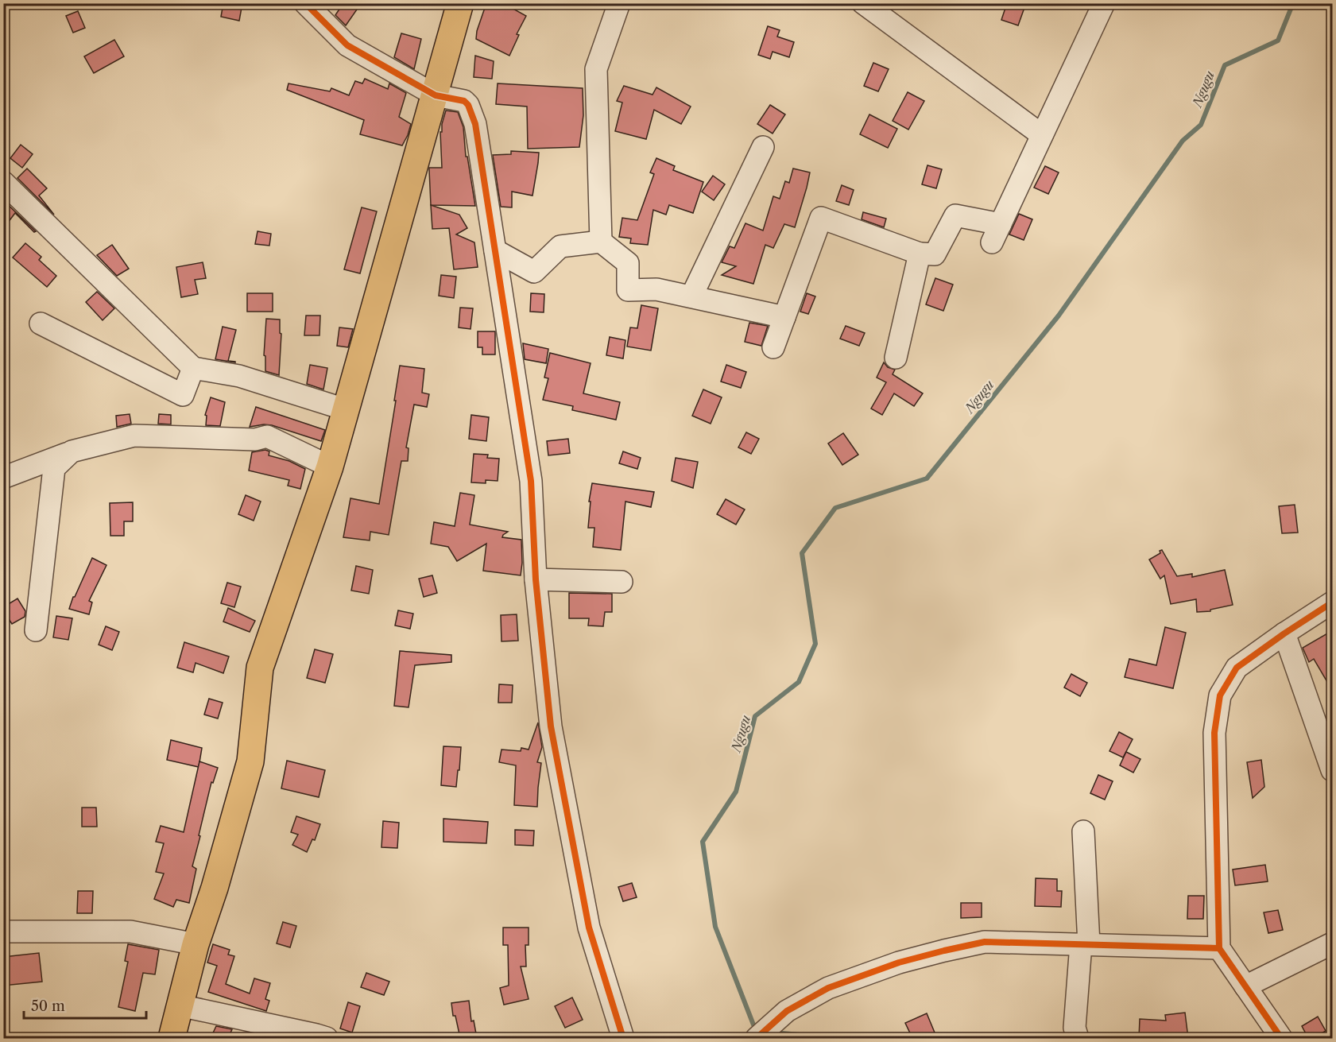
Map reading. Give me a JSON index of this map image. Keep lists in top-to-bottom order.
{
  "water": ["Ngugu"],
  "scale_bar": "50 m"
}
